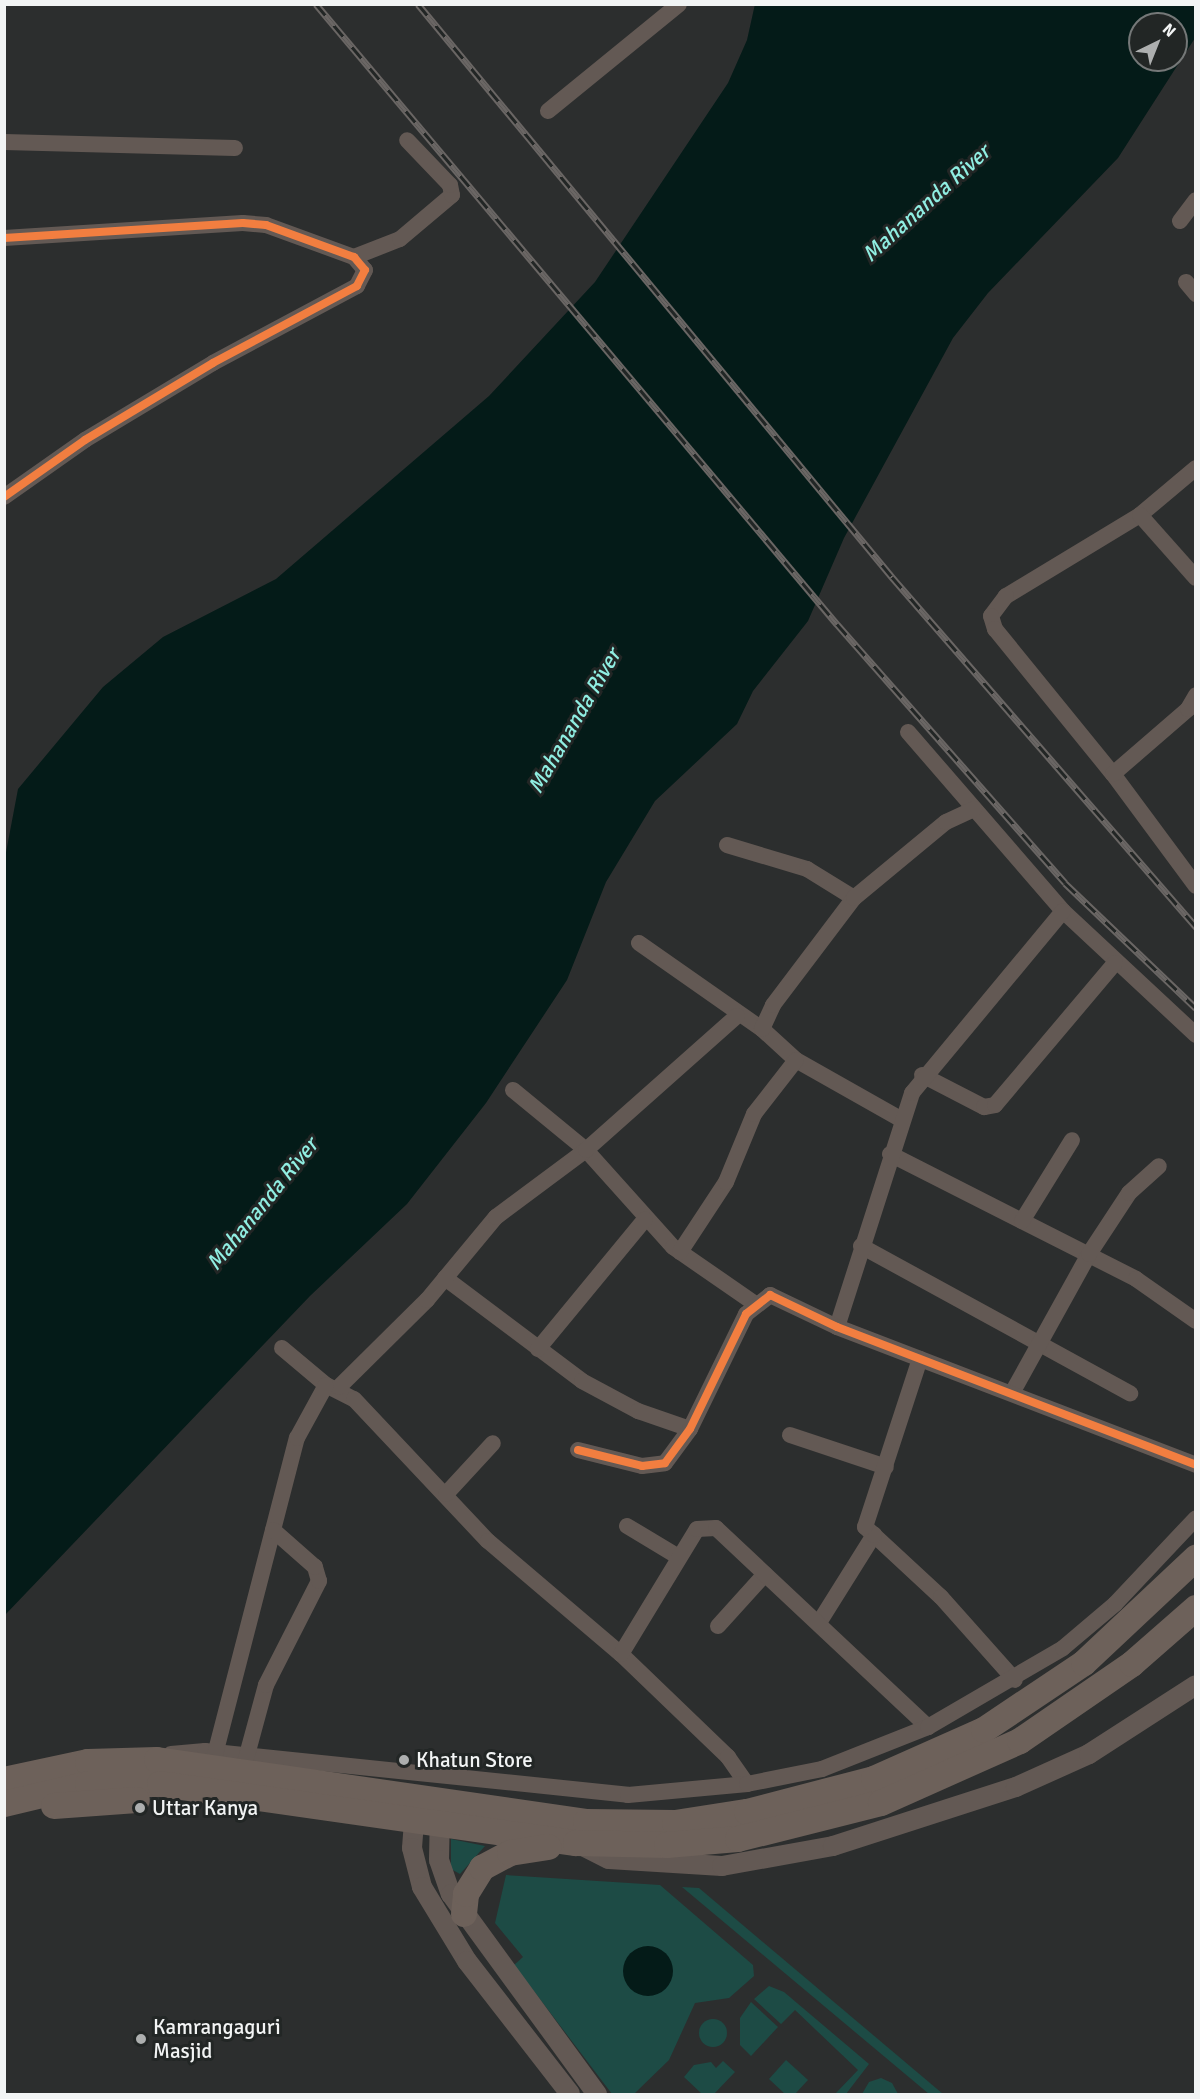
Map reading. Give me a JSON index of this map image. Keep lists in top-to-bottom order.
{
  "water": ["Mahananda River"],
  "places": ["Khatun Store", "Uttar Kanya", "Kamrangaguri Masjid"],
  "north": "top right"
}
